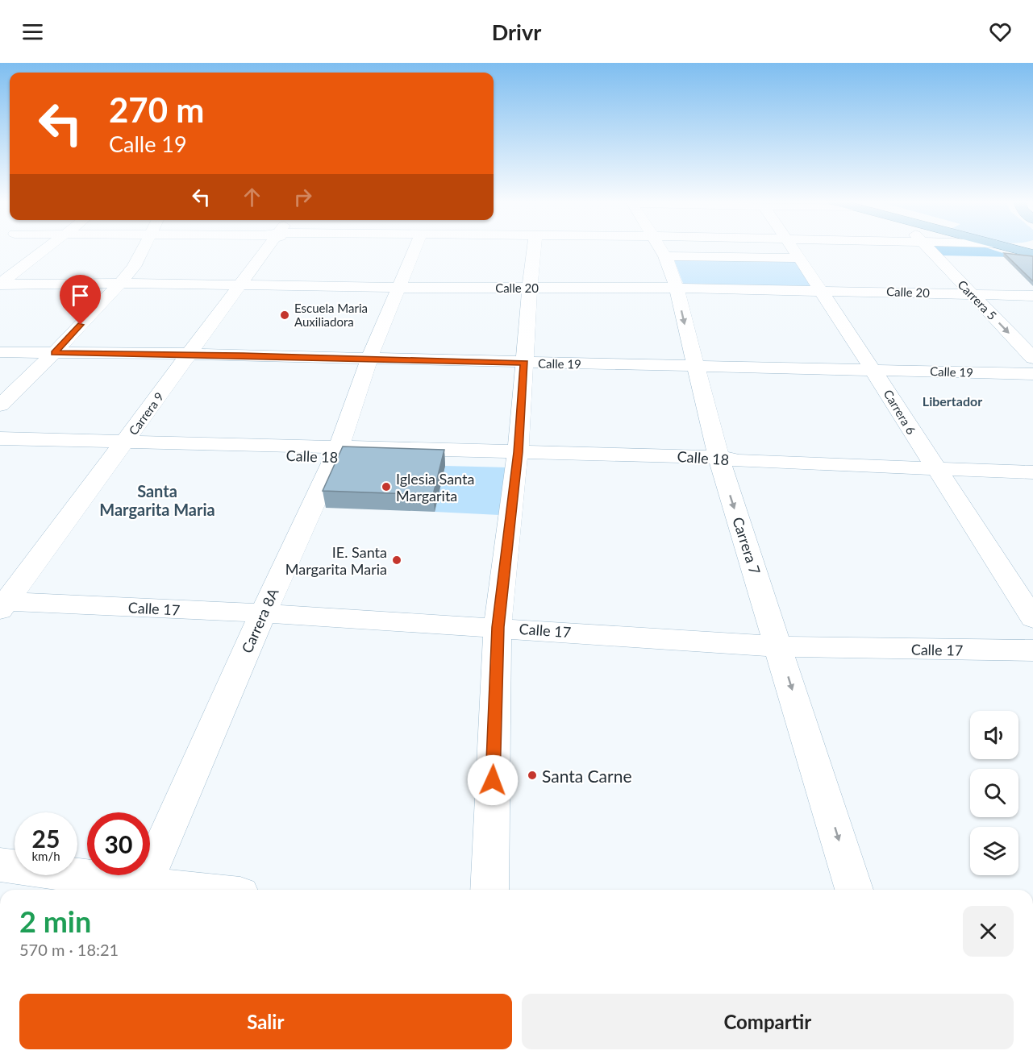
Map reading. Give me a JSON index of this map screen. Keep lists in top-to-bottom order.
{
  "streets": {
    "street": [
      "Calle 20",
      "Carrera 5",
      "Calle 19",
      "Carrera 6",
      "Carrera 9",
      "Calle 18",
      "Carrera 7",
      "Calle 17",
      "Carrera 8A"
    ]
  },
  "crossings": [
    ["Calle 20", "Carrera 5"],
    ["Calle 20", "Carrera 6"],
    ["Calle 20", "Carrera 9"],
    ["Calle 20", "Carrera 7"],
    ["Calle 20", "Carrera 8A"],
    ["Calle 19", "Carrera 6"],
    ["Calle 19", "Carrera 9"],
    ["Calle 19", "Carrera 7"],
    ["Calle 19", "Carrera 8A"],
    ["Carrera 6", "Calle 18"],
    ["Carrera 9", "Calle 18"],
    ["Carrera 9", "Calle 17"],
    ["Calle 18", "Carrera 7"],
    ["Calle 18", "Carrera 8A"],
    ["Carrera 7", "Calle 17"],
    ["Calle 17", "Carrera 8A"]
  ],
  "one_way": ["Carrera 5", "Carrera 7"],
  "districts": ["Libertador", "Santa Margarita Maria"],
  "places": [
    "Escuela Maria Auxiliadora",
    "Iglesia Santa Margarita",
    "IE. Santa Margarita Maria",
    "Santa Carne"
  ],
  "page": {
    "header": "Drivr",
    "turn": ["270 m", "Calle 19"],
    "speed": "25 km/h",
    "limit": "30",
    "heading": ["2 min", "570 m · 18:21"],
    "buttons": ["Salir", "Compartir"]
  }
}
